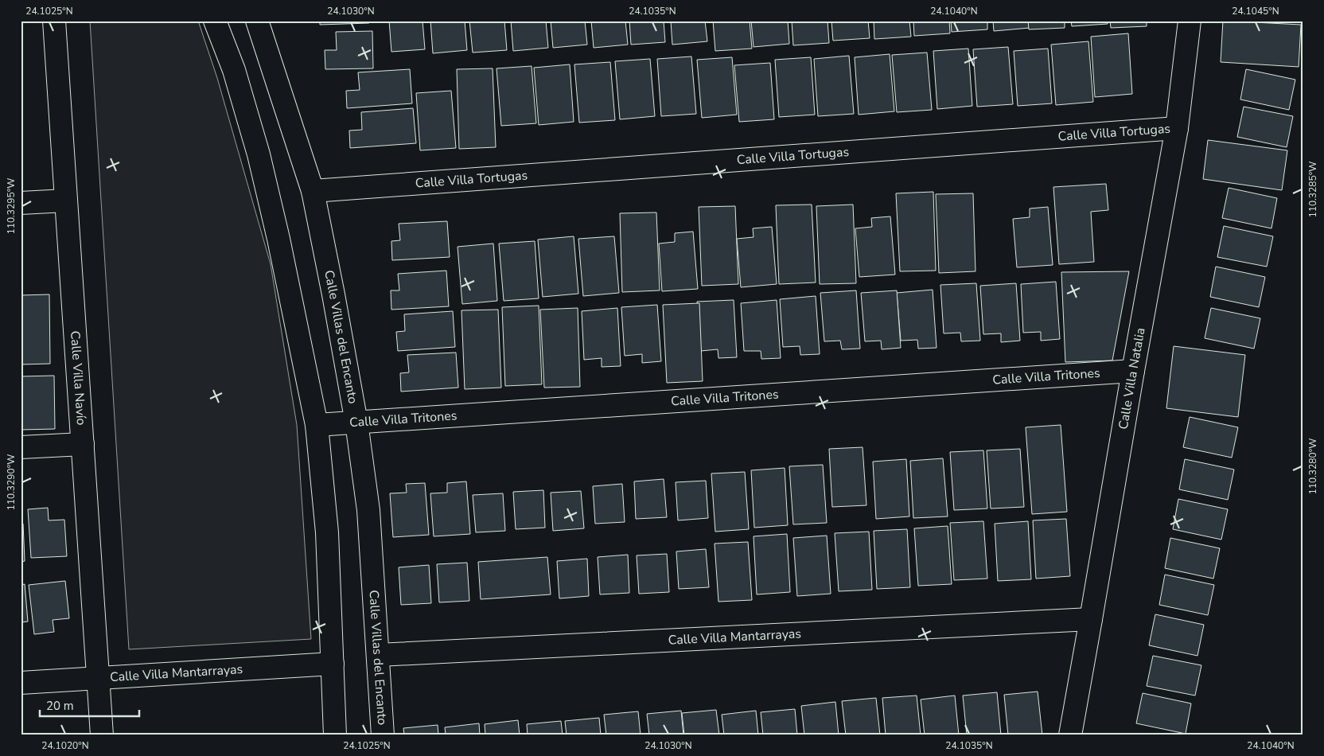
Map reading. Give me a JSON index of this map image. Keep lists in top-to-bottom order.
{
  "streets": {
    "street": [
      "Calle Villa Tortugas",
      "Calle Villas del Encanto",
      "Calle Villa Tritones",
      "Calle Villa Navío",
      "Calle Villa Natalia",
      "Calle Villa Mantarrayas"
    ]
  },
  "crossings": [
    ["Calle Villa Tortugas", "Calle Villas del Encanto"],
    ["Calle Villa Tortugas", "Calle Villa Natalia"],
    ["Calle Villas del Encanto", "Calle Villa Tritones"],
    ["Calle Villas del Encanto", "Calle Villa Mantarrayas"],
    ["Calle Villa Tritones", "Calle Villa Natalia"],
    ["Calle Villa Navío", "Calle Villa Mantarrayas"],
    ["Calle Villa Natalia", "Calle Villa Mantarrayas"]
  ],
  "scale_bar": "20 m",
  "coordinates": [
    "24.1025°N",
    "24.1030°N",
    "24.1035°N",
    "24.1040°N",
    "24.1045°N",
    "110.3285°W",
    "110.3295°W",
    "110.3280°W",
    "110.3290°W",
    "24.1020°N"
  ]
}
